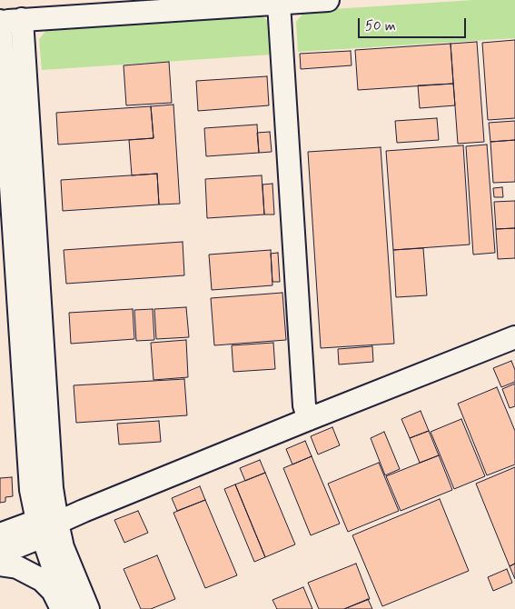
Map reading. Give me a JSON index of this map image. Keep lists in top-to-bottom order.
{
  "scale_bar": "50 m"
}
